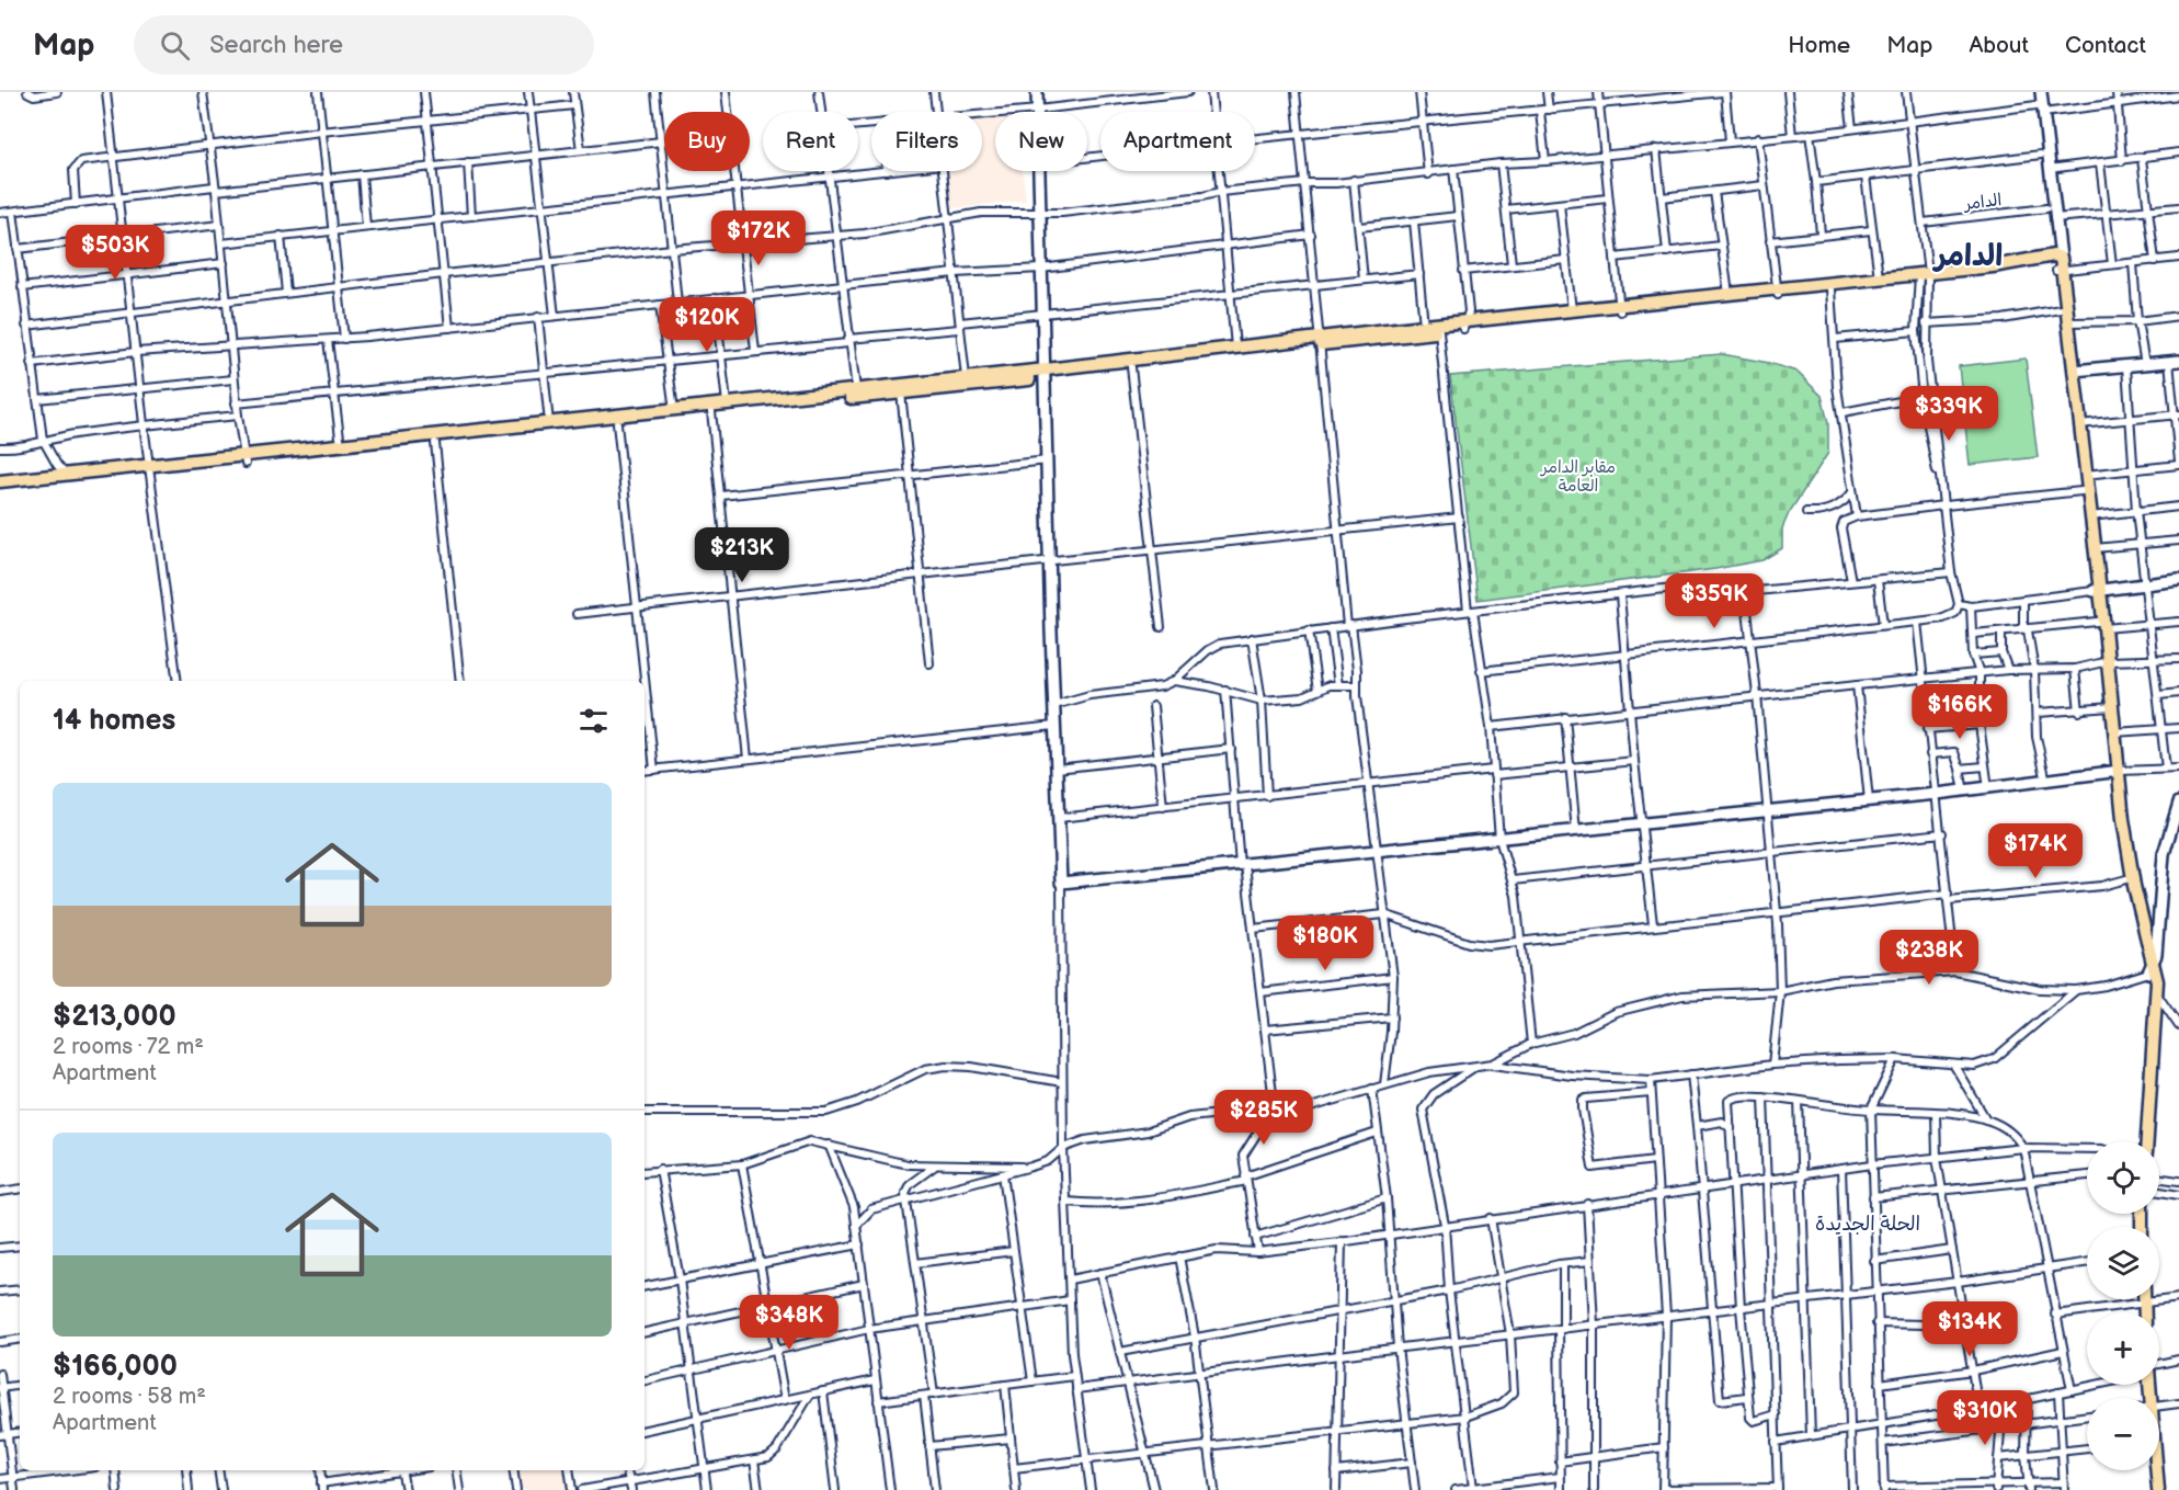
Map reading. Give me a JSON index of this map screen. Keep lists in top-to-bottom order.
{
  "streets": {
    "street": ["الدامر"]
  },
  "districts": ["الدامر", "الحلة الجديدة"],
  "parks": ["مقابر الدامر العامة"],
  "page": {
    "header": "Map",
    "search": "Search here",
    "nav": [
      "Home",
      "Map",
      "About",
      "Contact"
    ],
    "chip": [
      "Buy",
      "Rent",
      "Filters",
      "New",
      "Apartment"
    ],
    "price": [
      "$172K",
      "$503K",
      "$120K",
      "$339K",
      "$213K",
      "$359K",
      "$166K",
      "$174K",
      "$180K",
      "$238K",
      "$285K",
      "$348K",
      "$134K",
      "$310K"
    ],
    "heading": "14 homes",
    "list": [
      {
        "name": "$213,000",
        "note": "2 rooms · 72 m² · Apartment"
      },
      {
        "name": "$166,000",
        "note": "2 rooms · 58 m² · Apartment"
      }
    ],
    "map_buttons": ["+", "−"]
  }
}
